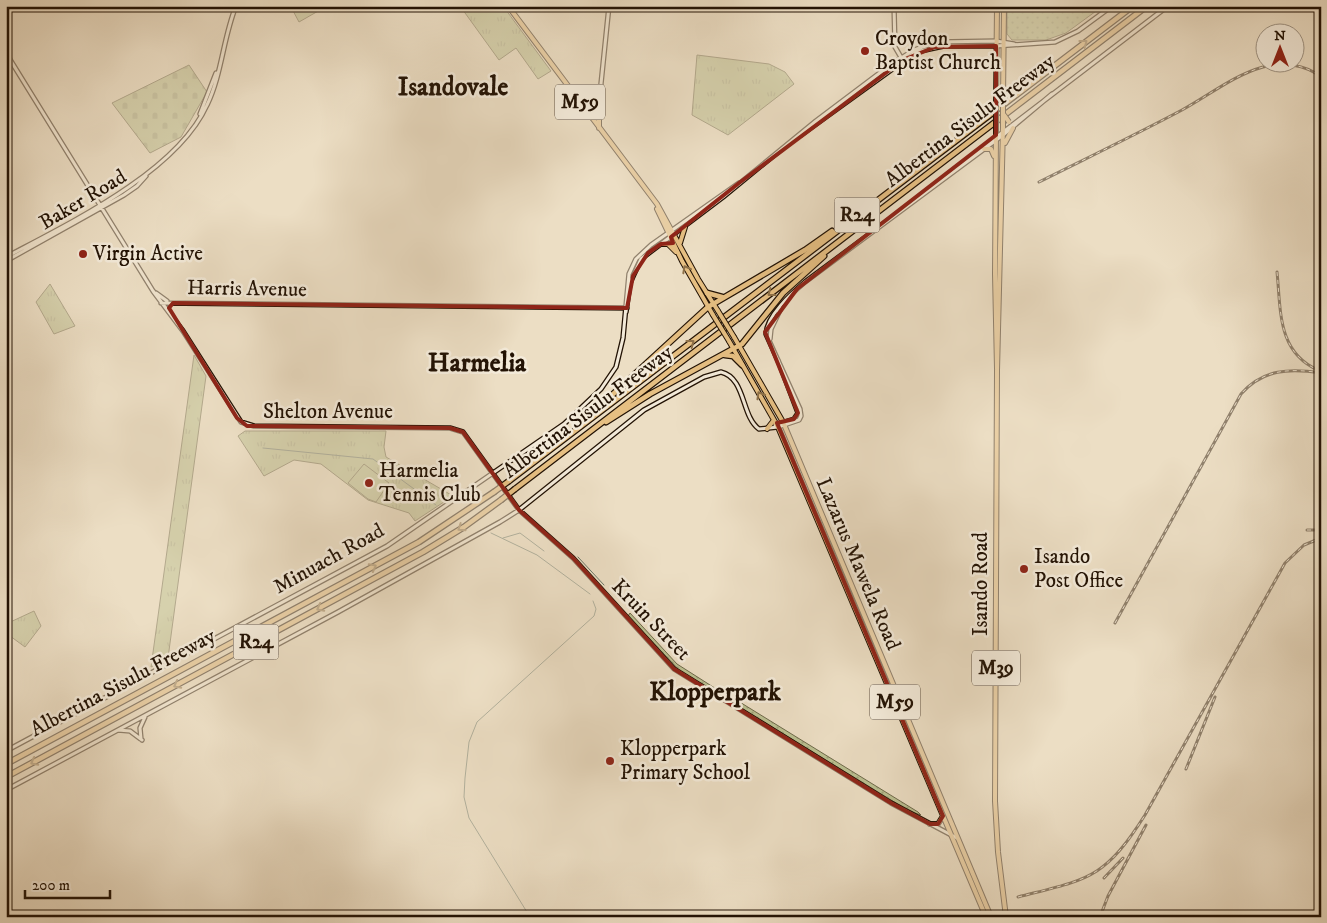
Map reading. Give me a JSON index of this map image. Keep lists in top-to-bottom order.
{
  "streets": {
    "highway": ["Albertina Sisulu Freeway", "R24"],
    "main road": [
      "M59",
      "Baker Road",
      "Harris Avenue",
      "Shelton Avenue",
      "Minuach Road",
      "Lazarus Mawela Road",
      "Isando Road",
      "Kruin Street",
      "M39"
    ]
  },
  "crossings": [
    ["M59", "Lazarus Mawela Road"],
    ["Baker Road", "Harris Avenue"],
    ["Harris Avenue", "Shelton Avenue"],
    ["Harris Avenue", "Minuach Road"],
    ["Shelton Avenue", "Minuach Road"],
    ["Shelton Avenue", "Kruin Street"],
    ["Lazarus Mawela Road", "Kruin Street"]
  ],
  "districts": ["Isandovale", "Harmelia", "Klopperpark"],
  "places": [
    "Croydon Baptist Church",
    "Virgin Active",
    "Harmelia Tennis Club",
    "Isando Post Office",
    "Klopperpark Primary School"
  ],
  "scale_bar": "200 m",
  "north": "top"
}
